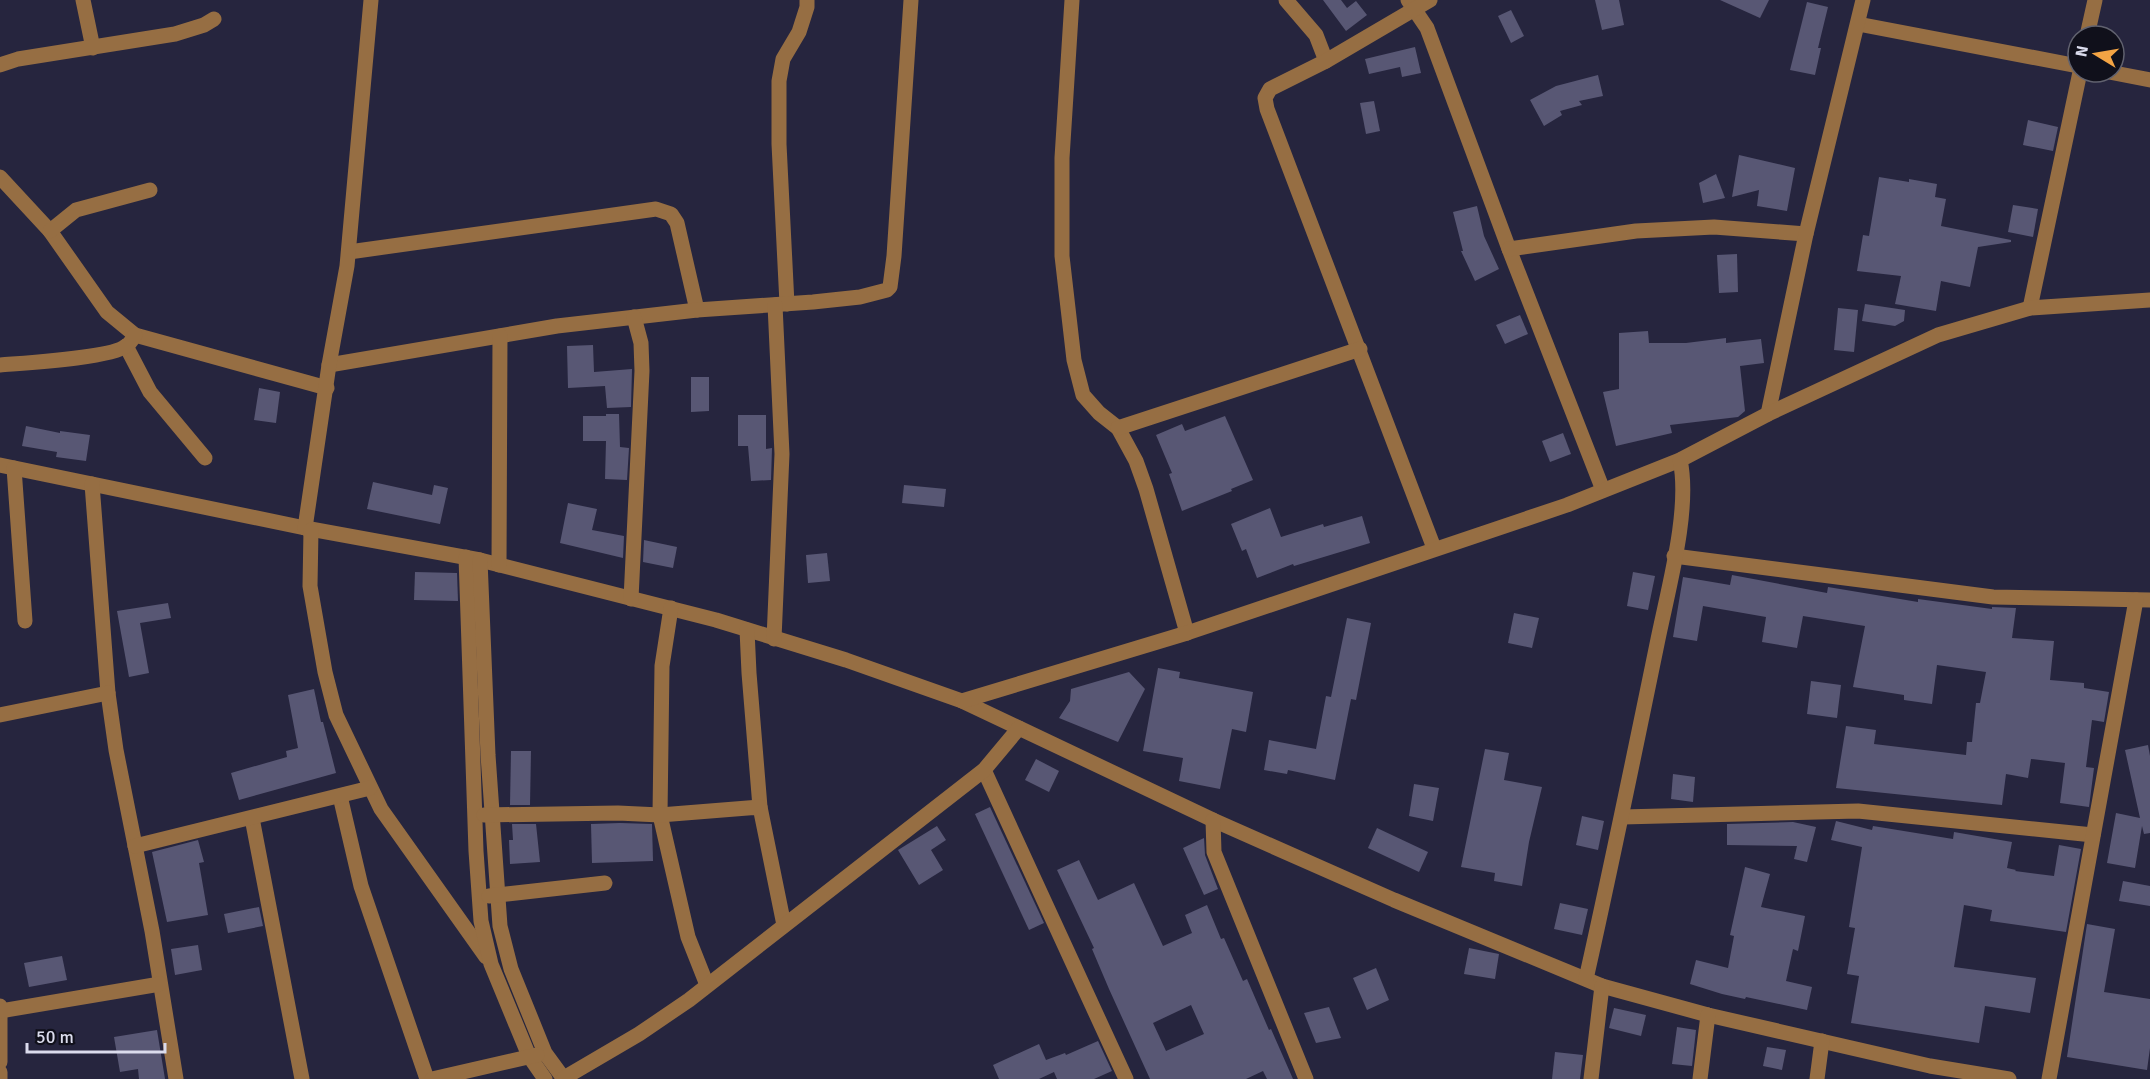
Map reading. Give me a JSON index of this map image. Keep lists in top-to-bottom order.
{
  "scale_bar": "50 m",
  "north": "left"
}
